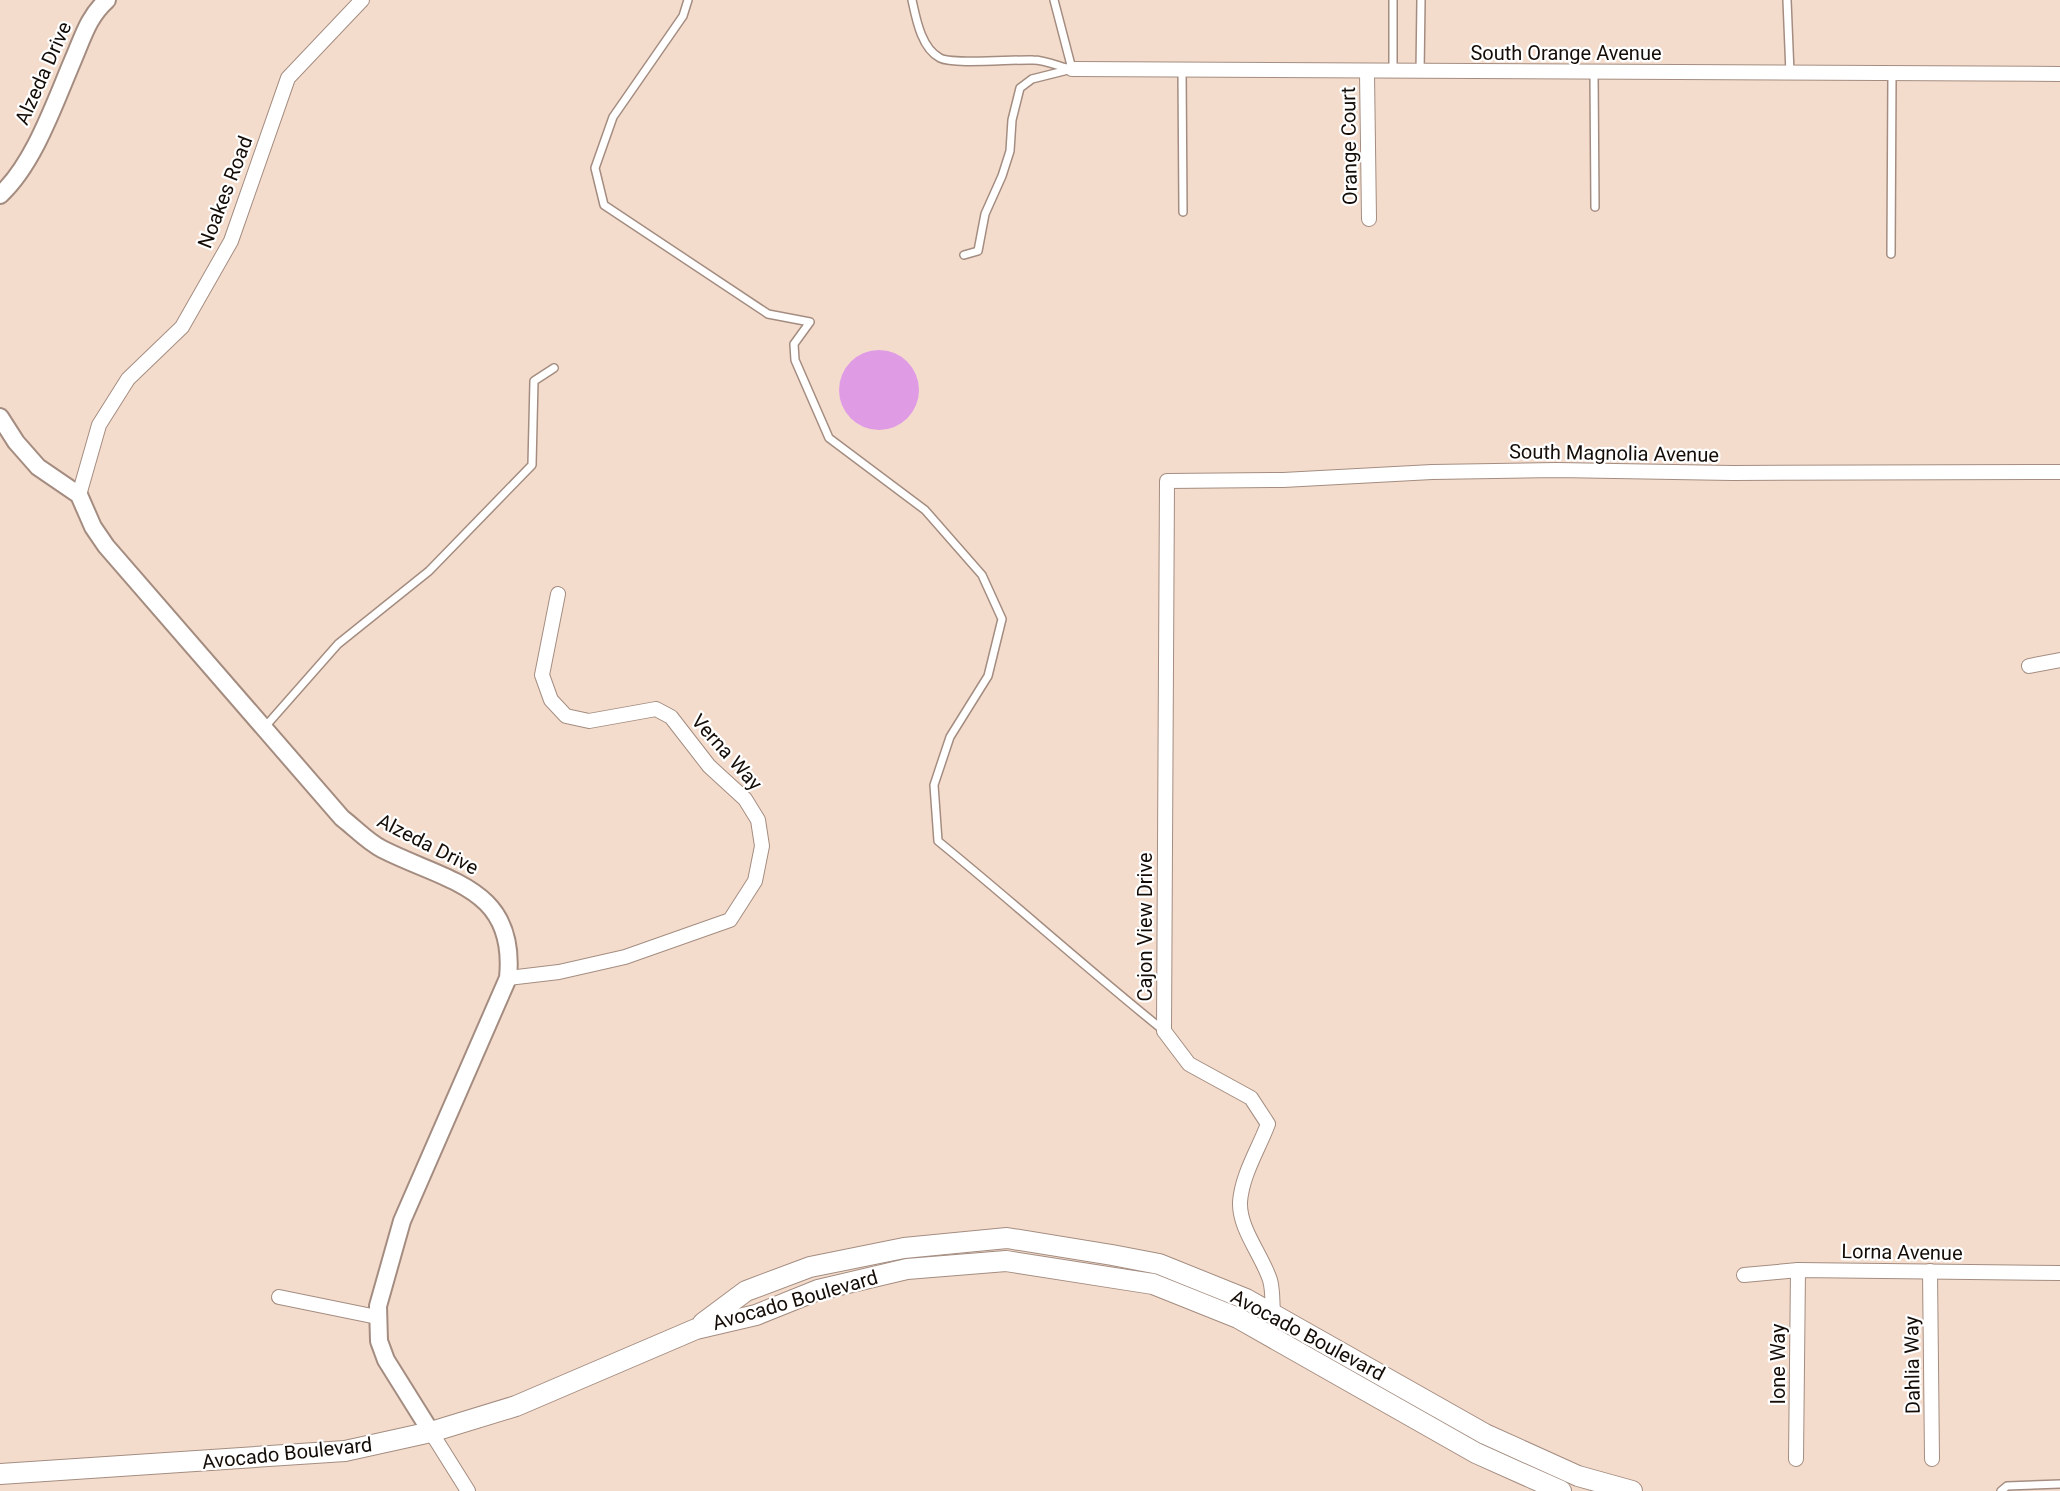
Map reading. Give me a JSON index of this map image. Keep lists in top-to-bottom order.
{
  "streets": {
    "main road": ["Avocado Boulevard"],
    "street": [
      "South Orange Avenue",
      "Alzeda Drive",
      "Orange Court",
      "Noakes Road",
      "South Magnolia Avenue",
      "Verna Way",
      "Cajon View Drive",
      "Lorna Avenue",
      "Ione Way",
      "Dahlia Way"
    ]
  },
  "crossings": [
    ["South Orange Avenue", "Orange Court"],
    ["Alzeda Drive", "Noakes Road"],
    ["Alzeda Drive", "Verna Way"],
    ["Alzeda Drive", "Avocado Boulevard"],
    ["South Magnolia Avenue", "Cajon View Drive"],
    ["Lorna Avenue", "Ione Way"],
    ["Lorna Avenue", "Dahlia Way"]
  ]
}
